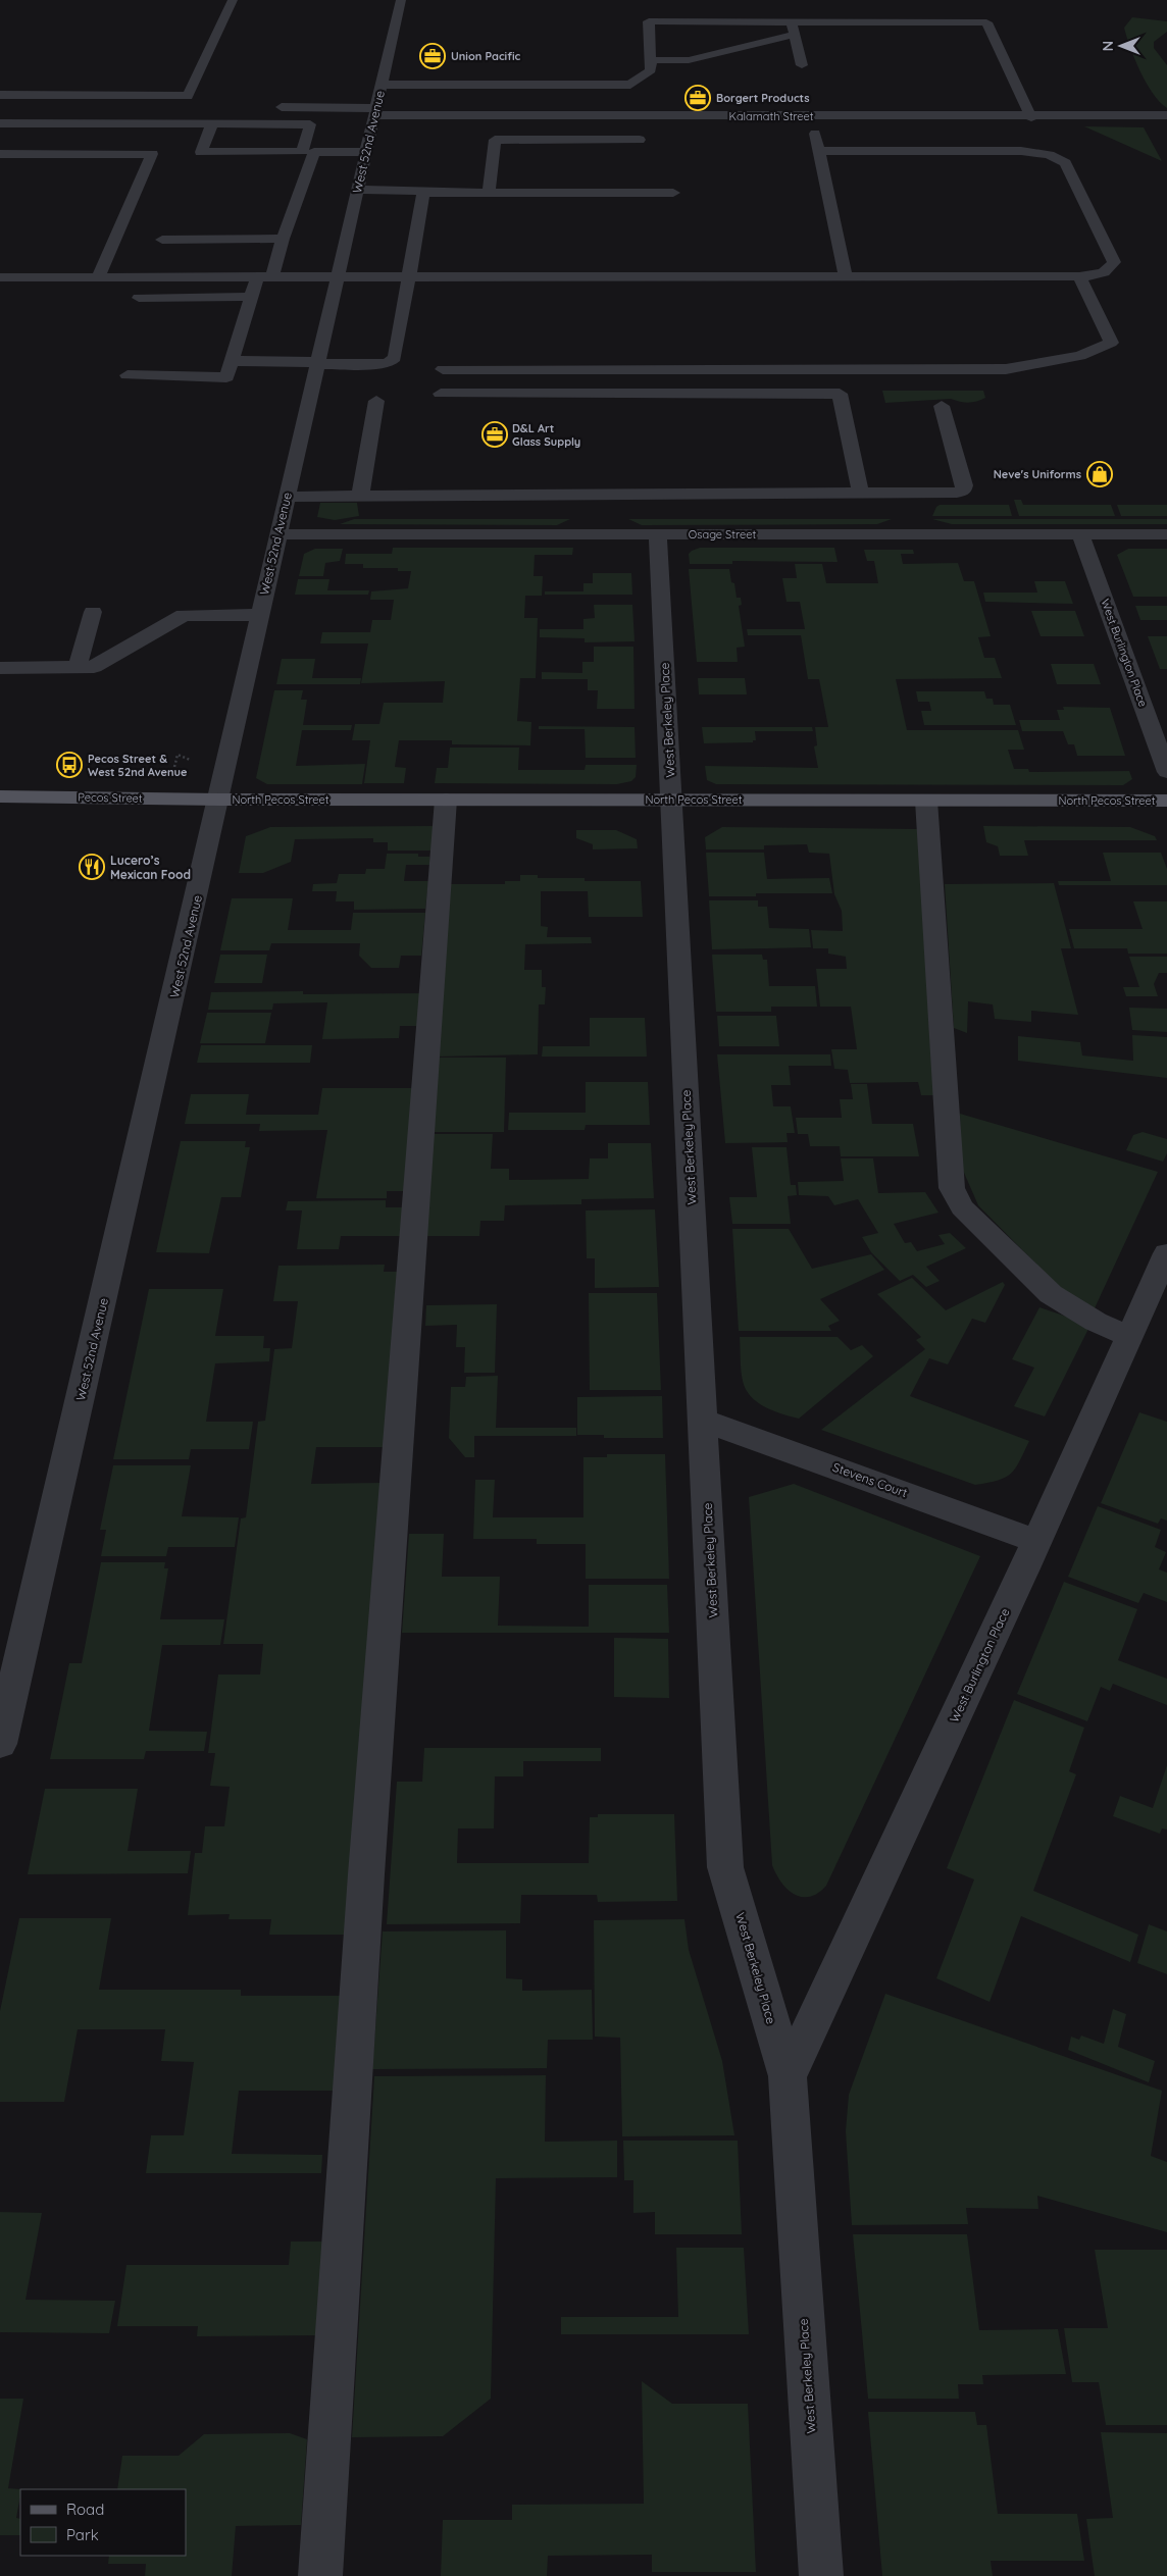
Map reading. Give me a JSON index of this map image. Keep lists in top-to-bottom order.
{
  "streets": {
    "main road": ["Pecos Street", "North Pecos Street"],
    "street": [
      "Kalamath Street",
      "West 52nd Avenue",
      "Osage Street",
      "West Burlington Place",
      "West Berkeley Place",
      "Stevens Court"
    ]
  },
  "crossings": [
    ["Kalamath Street", "West 52nd Avenue"],
    ["West 52nd Avenue", "Osage Street"],
    ["West 52nd Avenue", "Pecos Street"],
    ["West 52nd Avenue", "North Pecos Street"],
    ["Osage Street", "West Burlington Place"],
    ["Osage Street", "West Berkeley Place"],
    ["West Burlington Place", "West Berkeley Place"],
    ["West Burlington Place", "Stevens Court"],
    ["West Berkeley Place", "North Pecos Street"],
    ["West Berkeley Place", "Stevens Court"],
    ["Pecos Street", "North Pecos Street"]
  ],
  "places": {
    "office": ["Union Pacific", "Borgert Products", "D&L Art Glass Supply"],
    "shop": ["Neve's Uniforms"],
    "bus stop": ["Pecos Street & West 52nd Avenue"],
    "restaurant": ["Lucero’s Mexican Food"]
  },
  "legend": ["Road", "Park"],
  "north": "left"
}
